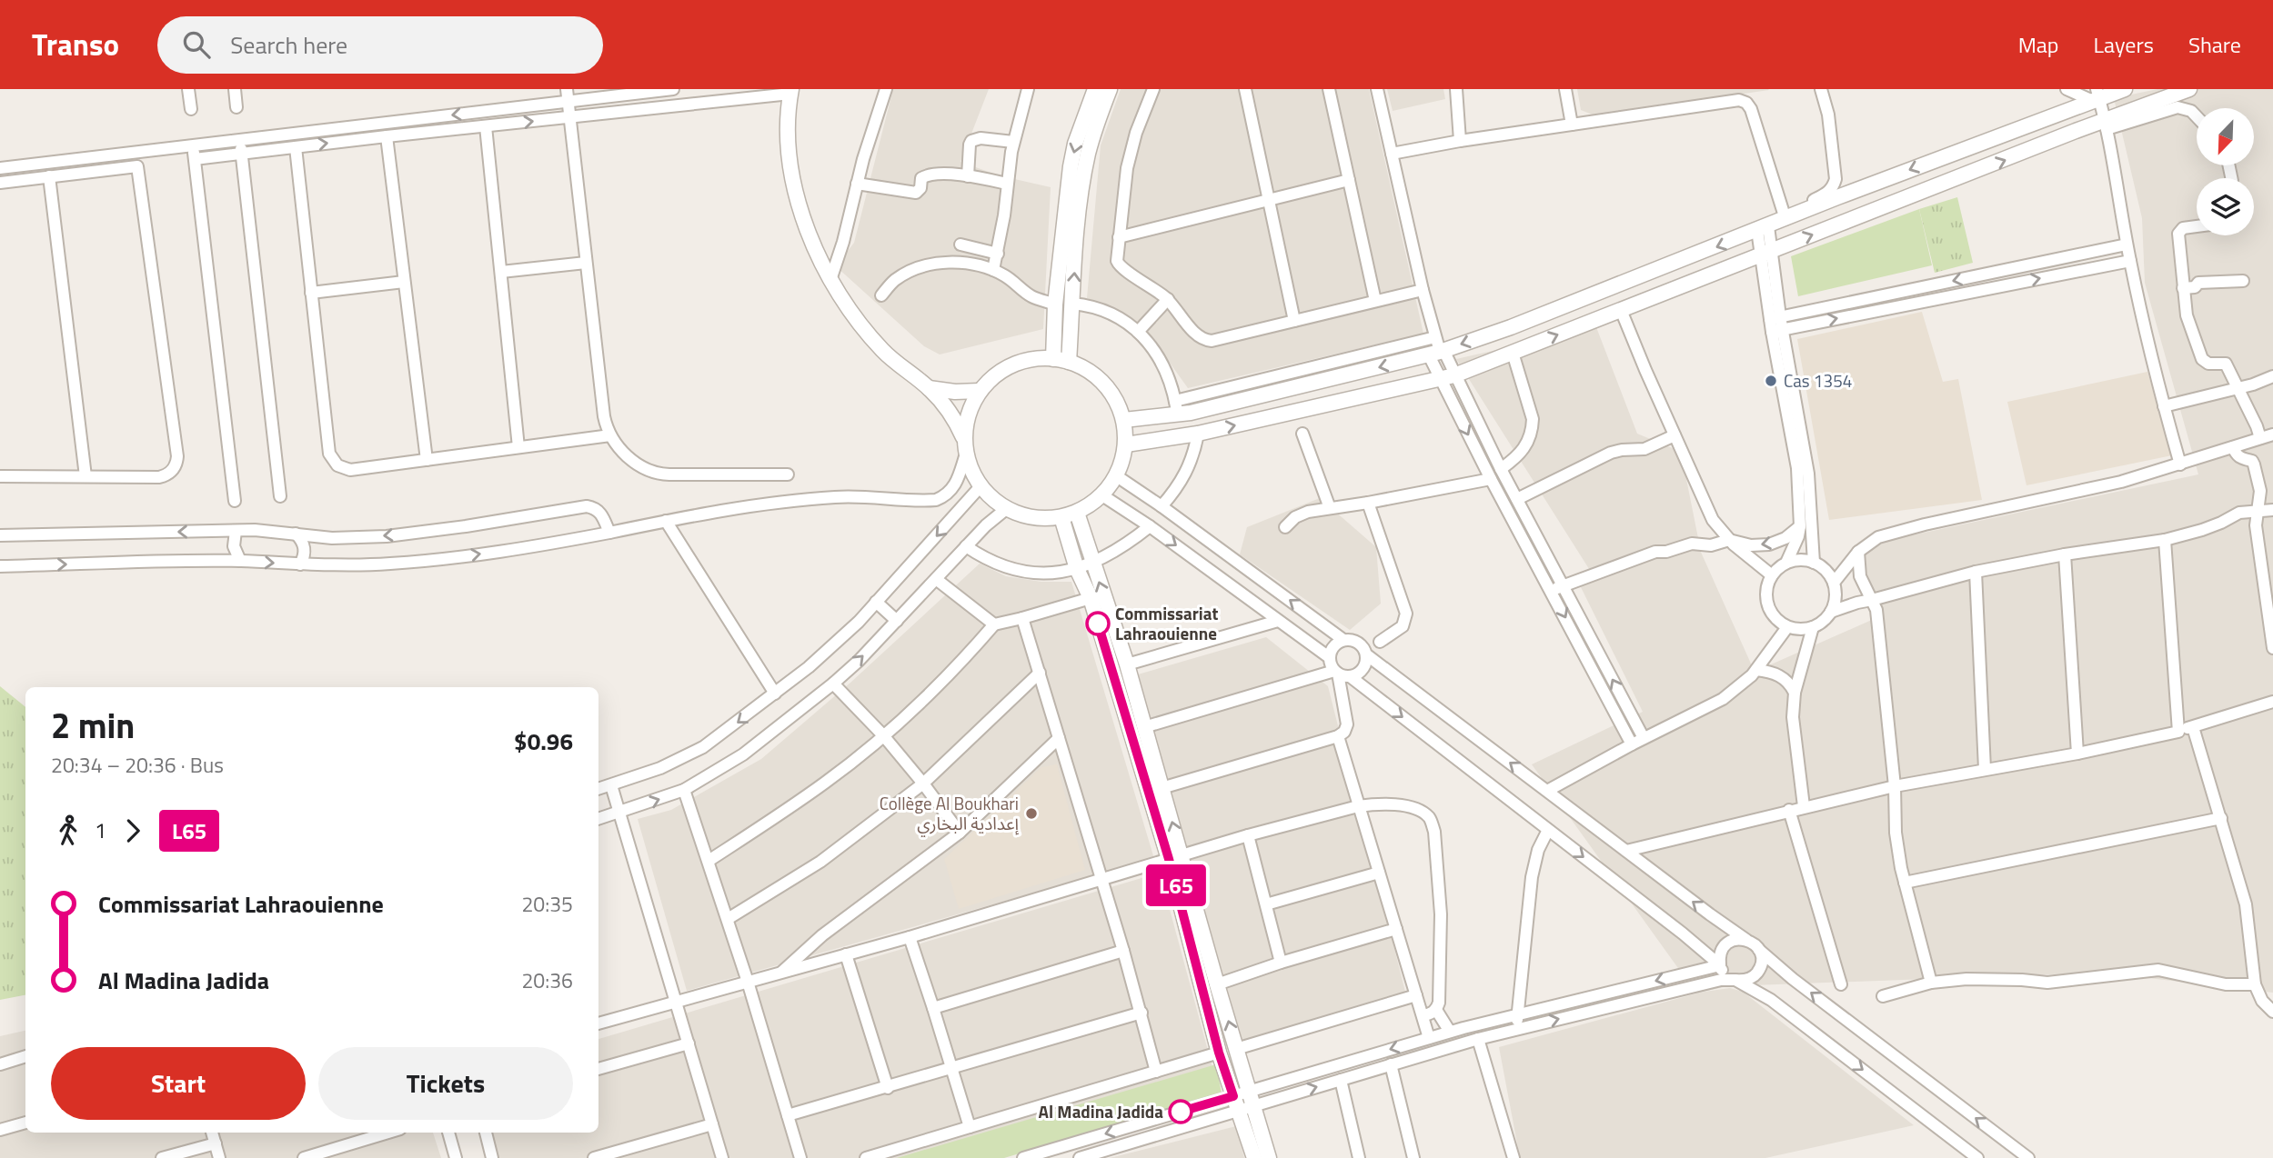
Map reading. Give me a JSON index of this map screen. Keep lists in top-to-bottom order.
{
  "places": [
    "Cas 1354",
    "Commissariat Lahraouienne",
    "Collège Al Boukhari إعدادية البخاري",
    "Al Madina Jadida"
  ],
  "lines": ["bus line L65"],
  "north": "bottom left",
  "page": {
    "header": "Transo",
    "search": "Search here",
    "nav": ["Map", "Layers", "Share"],
    "on_map": "L65",
    "heading": ["2 min", "20:34 – 20:36 · Bus", "$0.96"],
    "legs": ["1", "L65"],
    "list": [
      {
        "name": "Commissariat Lahraouienne",
        "value": "20:35"
      },
      {
        "name": "Al Madina Jadida",
        "value": "20:36"
      }
    ],
    "buttons": ["Start", "Tickets"]
  }
}
